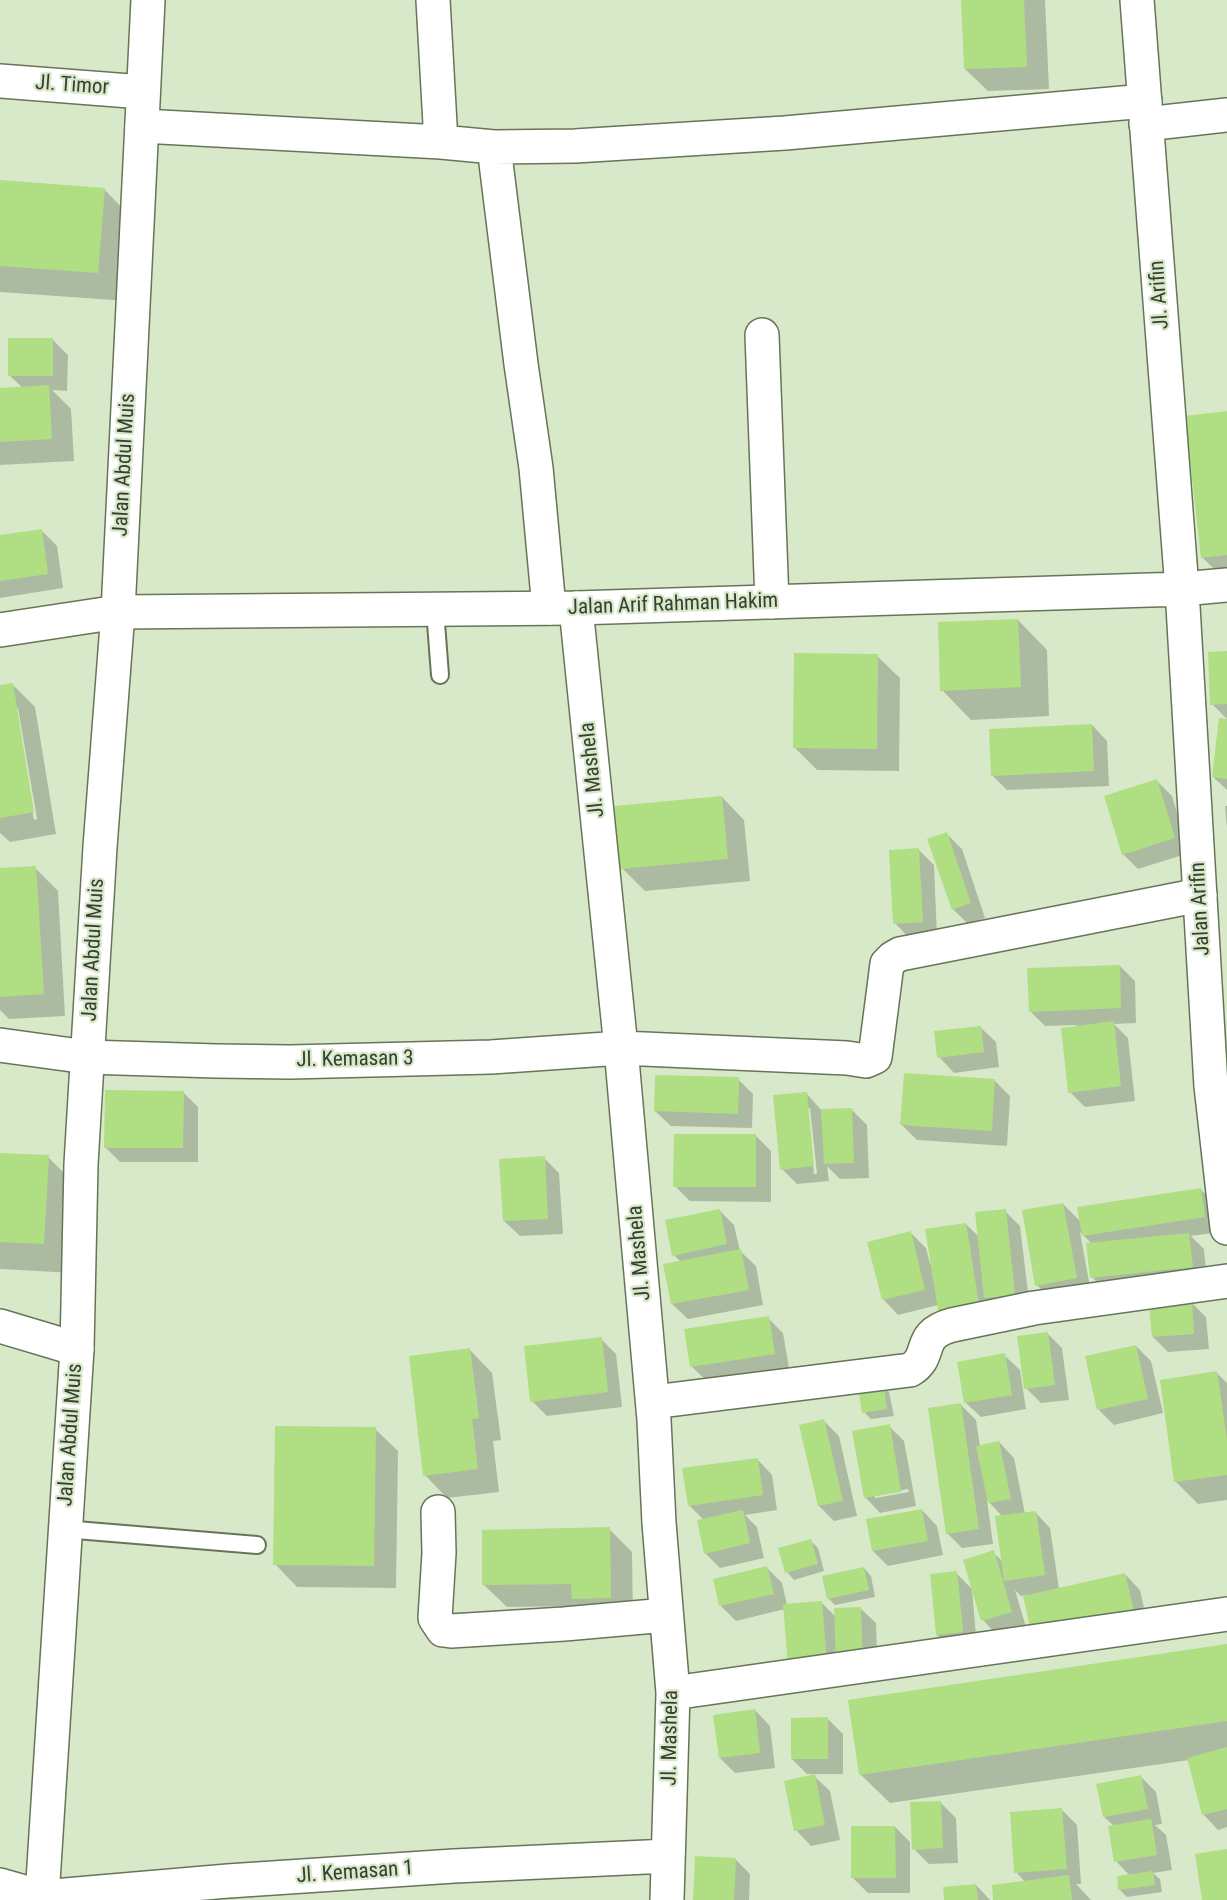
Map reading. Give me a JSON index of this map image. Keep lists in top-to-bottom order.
{
  "streets": {
    "street": [
      "Jl. Timor",
      "Jl. Arifin",
      "Jalan Abdul Muis",
      "Jalan Arif Rahman Hakim",
      "Jl. Mashela",
      "Jalan Arifin",
      "Jl. Kemasan 3",
      "Jl. Kemasan 1"
    ]
  },
  "crossings": [
    ["Jl. Timor", "Jalan Abdul Muis"],
    ["Jl. Arifin", "Jalan Arif Rahman Hakim"],
    ["Jl. Arifin", "Jalan Arifin"],
    ["Jalan Abdul Muis", "Jalan Arif Rahman Hakim"],
    ["Jalan Abdul Muis", "Jl. Kemasan 3"],
    ["Jalan Abdul Muis", "Jl. Kemasan 1"],
    ["Jalan Arif Rahman Hakim", "Jl. Mashela"],
    ["Jalan Arif Rahman Hakim", "Jalan Arifin"],
    ["Jl. Mashela", "Jl. Kemasan 3"],
    ["Jl. Mashela", "Jl. Kemasan 1"],
    ["Jalan Arifin", "Jl. Kemasan 3"]
  ]
}
